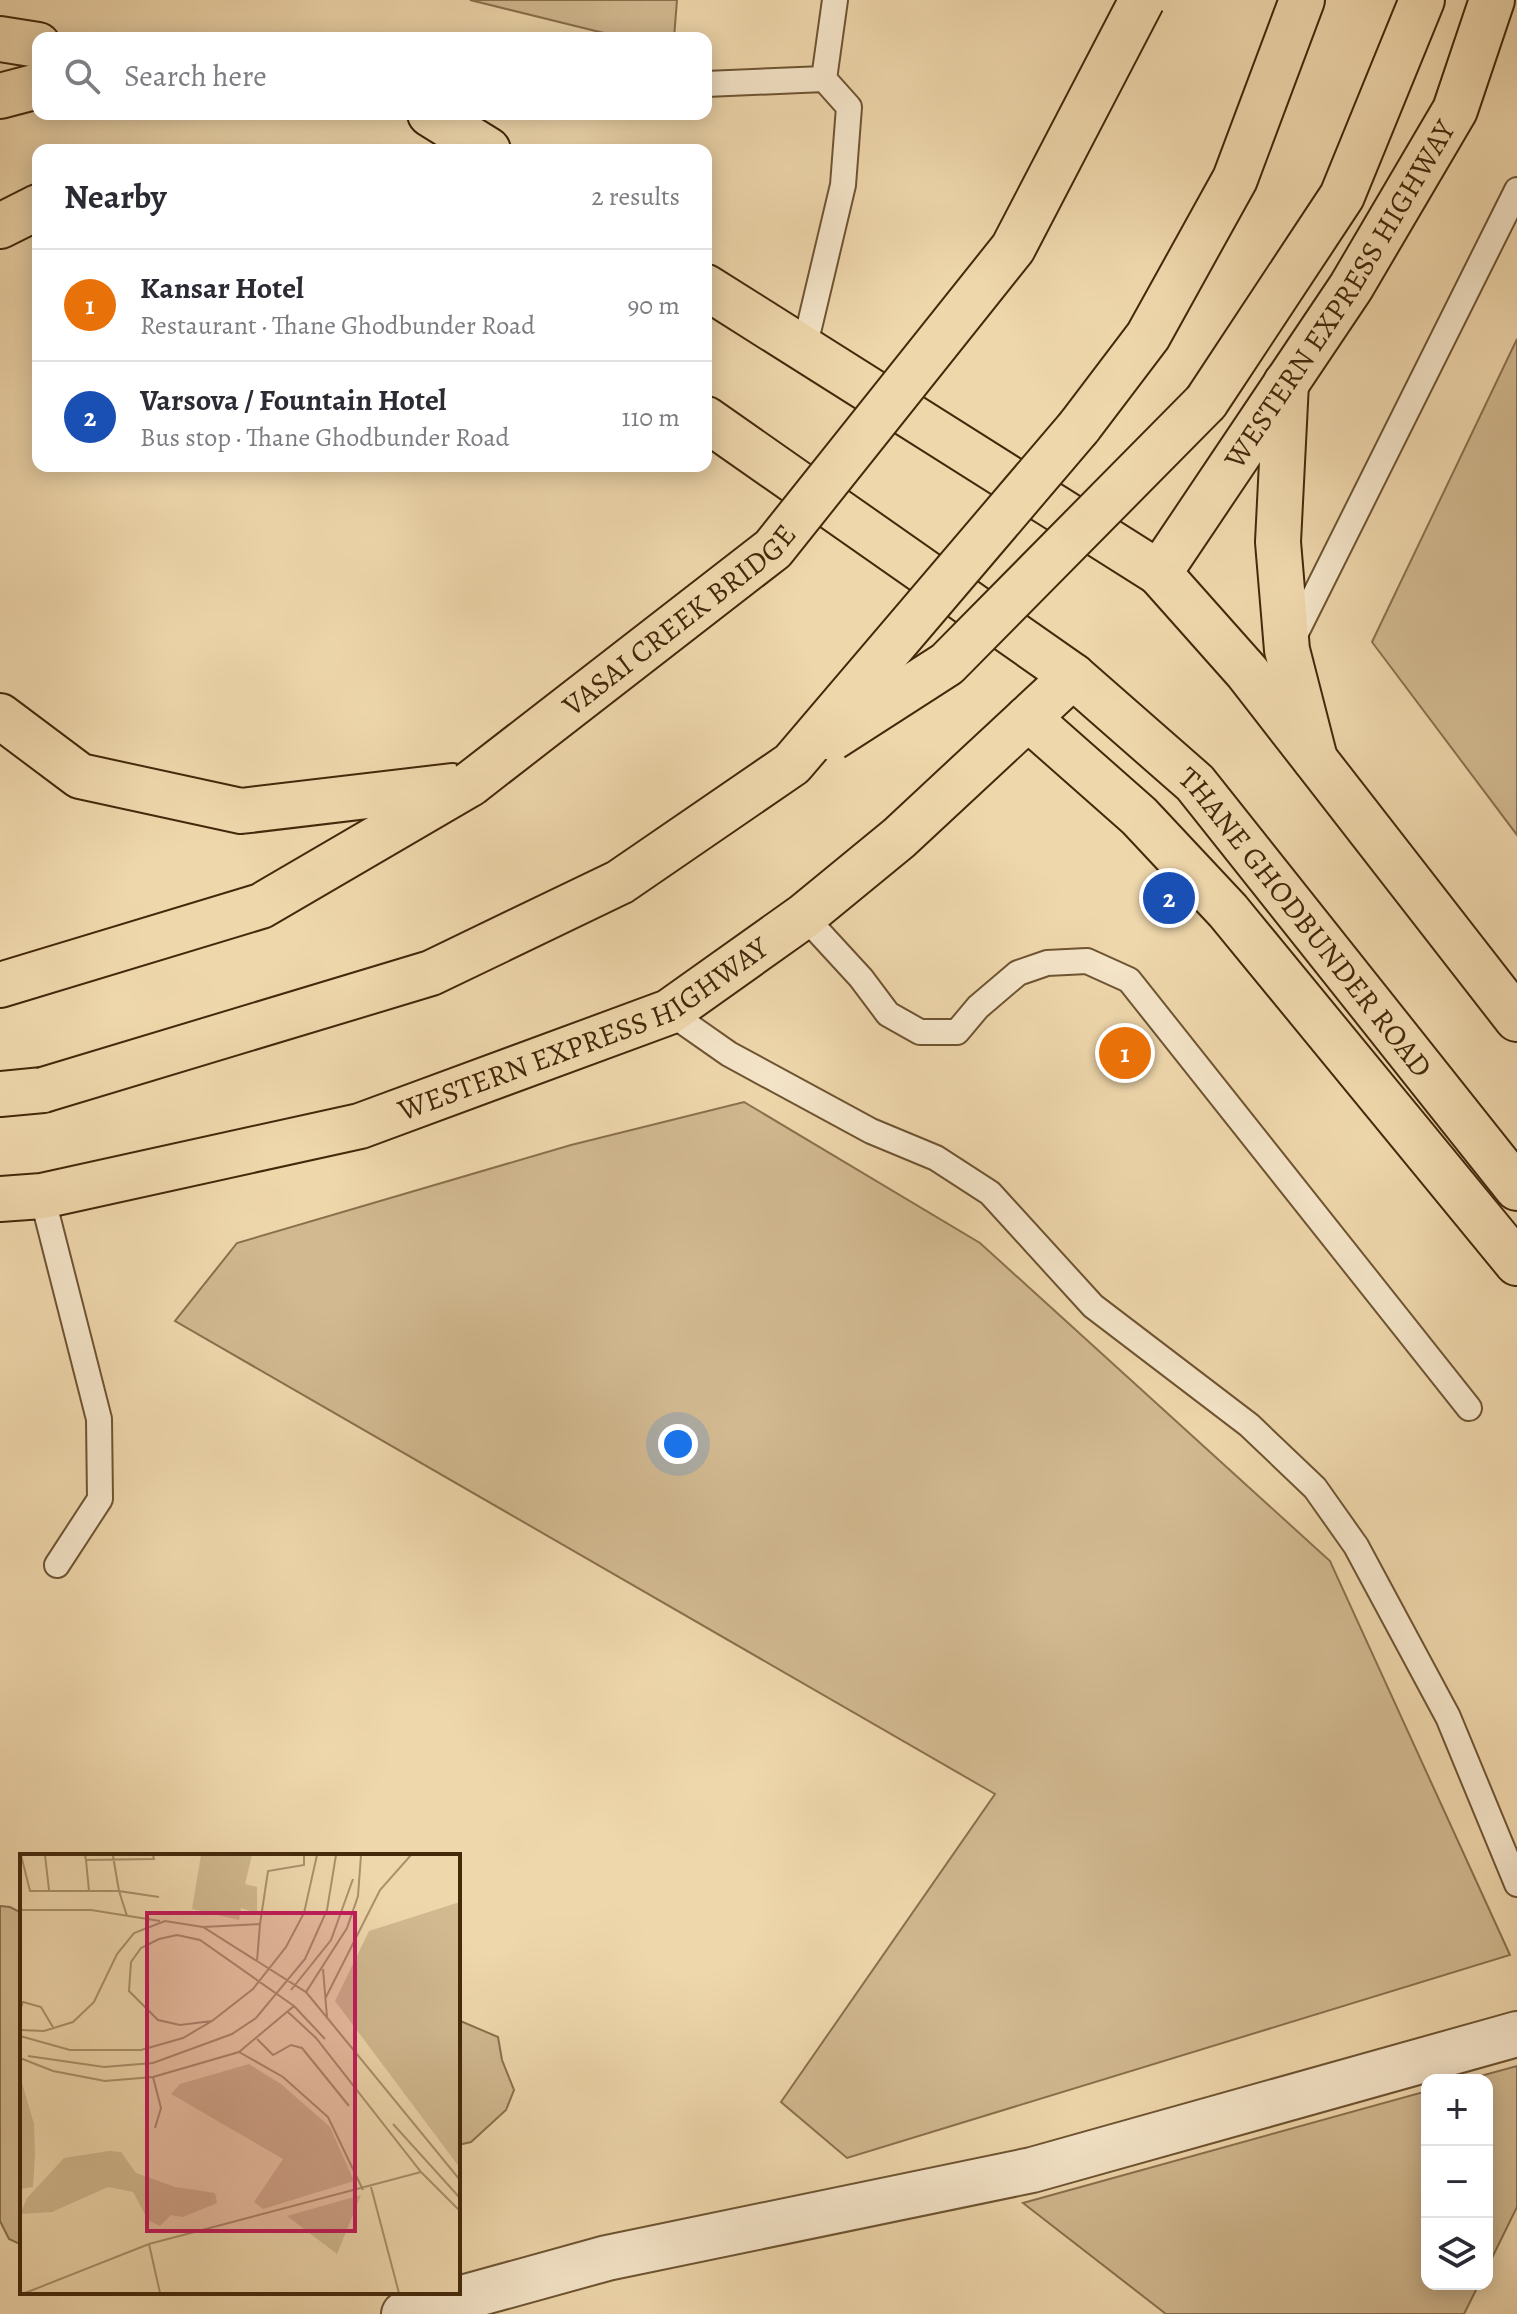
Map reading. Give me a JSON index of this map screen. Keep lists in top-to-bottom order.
{
  "streets": {
    "main road": ["WESTERN EXPRESS HIGHWAY", "VASAI CREEK BRIDGE", "THANE GHODBUNDER ROAD"]
  },
  "crossings": [
    ["WESTERN EXPRESS HIGHWAY", "THANE GHODBUNDER ROAD"]
  ],
  "page": {
    "search": "Search here",
    "heading": ["Nearby", "2 results"],
    "list": [
      {
        "mark": "1",
        "name": "Kansar Hotel",
        "note": "Restaurant · Thane Ghodbunder Road",
        "value": "90 m"
      },
      {
        "mark": "2",
        "name": "Varsova / Fountain Hotel",
        "note": "Bus stop · Thane Ghodbunder Road",
        "value": "110 m"
      }
    ],
    "pins": ["2", "1"],
    "map_buttons": ["+", "−"]
  }
}
